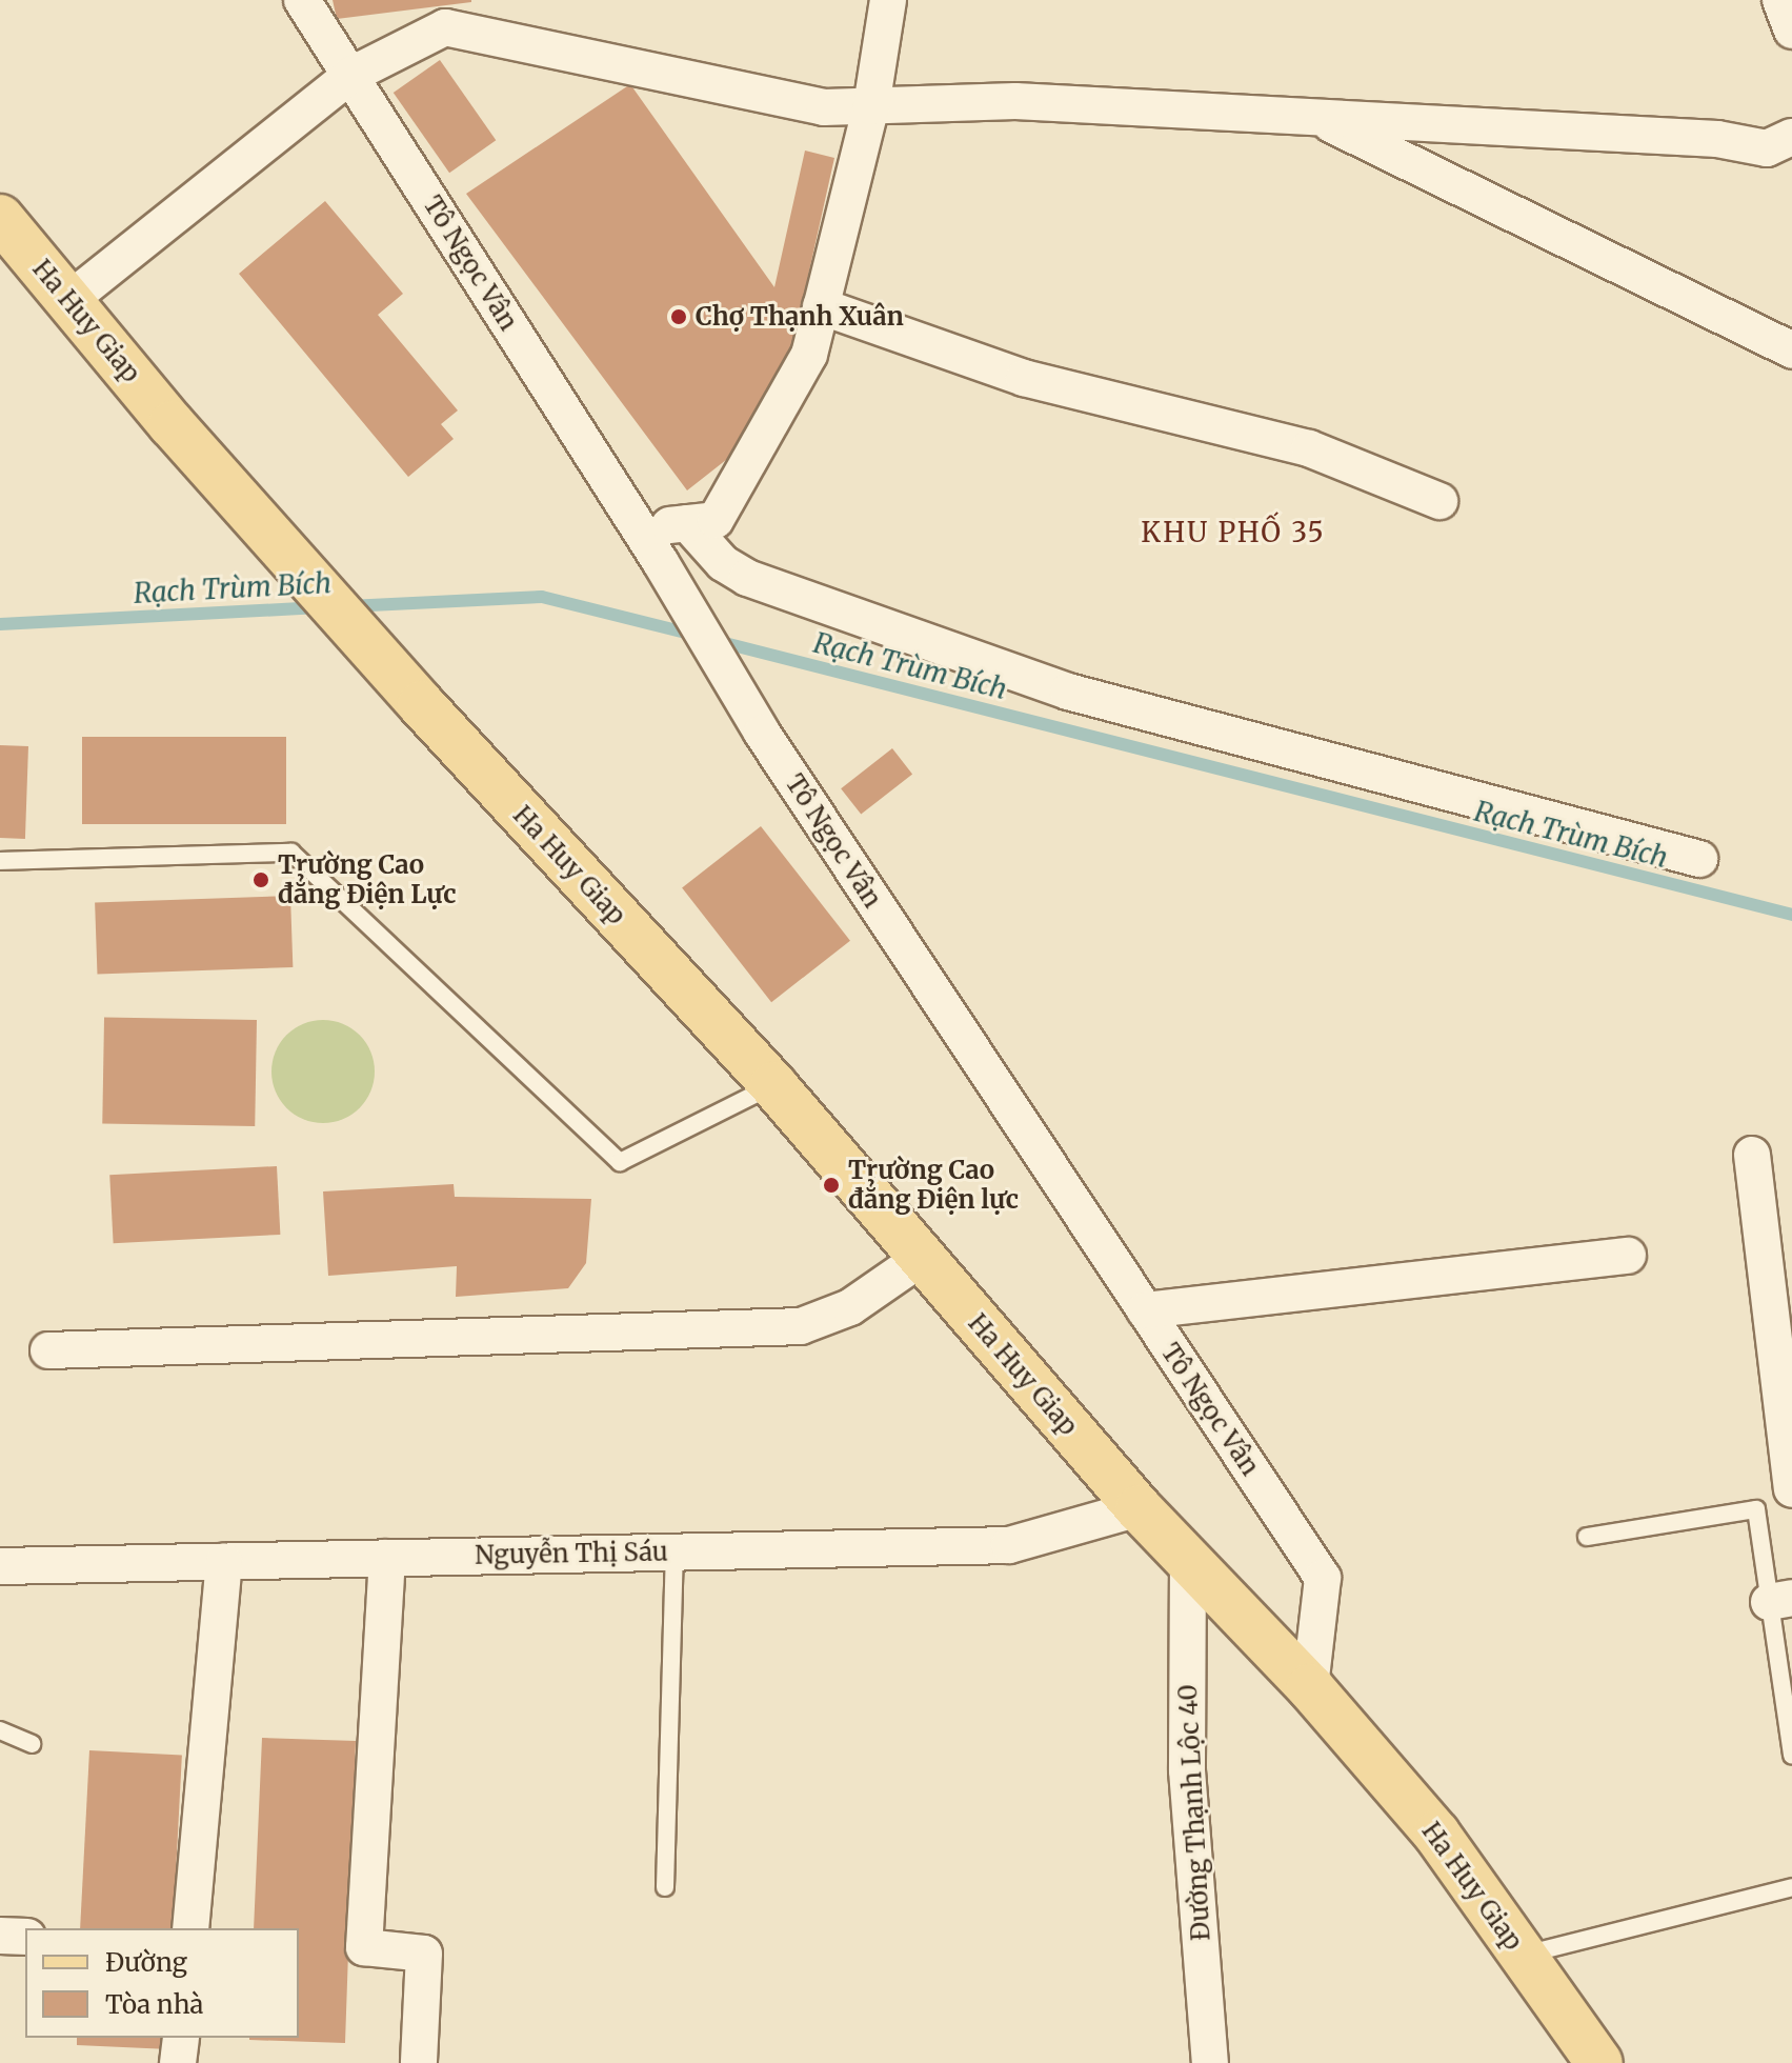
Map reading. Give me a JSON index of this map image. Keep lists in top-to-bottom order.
{
  "streets": {
    "main road": ["Ha Huy Giap"],
    "street": ["Tô Ngọc Vân", "Nguyễn Thị Sáu", "Đường Thạnh Lộc 40"]
  },
  "crossings": [
    ["Tô Ngọc Vân", "Ha Huy Giap"],
    ["Ha Huy Giap", "Nguyễn Thị Sáu"],
    ["Ha Huy Giap", "Đường Thạnh Lộc 40"]
  ],
  "districts": ["KHU PHỐ 35"],
  "water": ["Rạch Trùm Bích"],
  "places": ["Chợ Thạnh Xuân", "Trường Cao đẳng Điện Lực", "Trường Cao đẳng Điện lực"],
  "legend": ["Đường", "Tòa nhà"]
}
